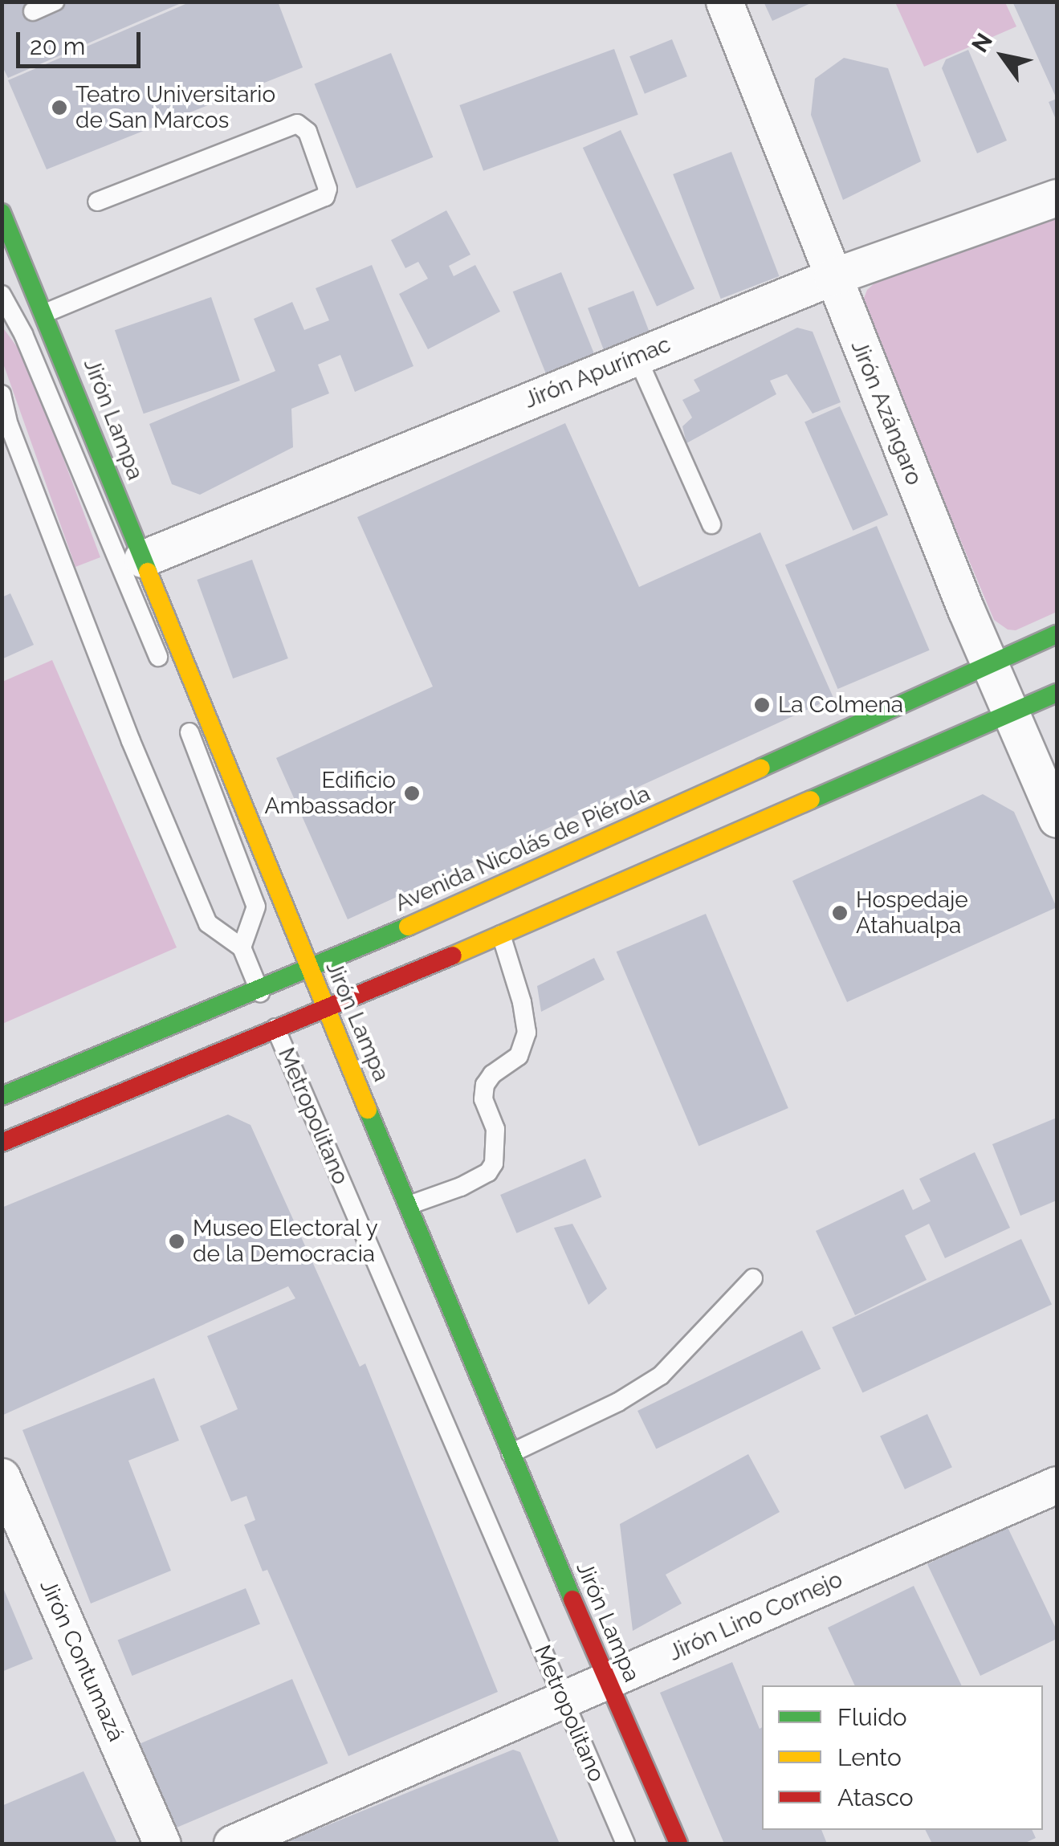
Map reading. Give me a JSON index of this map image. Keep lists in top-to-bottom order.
{
  "streets": {
    "main road": ["Jirón Lampa", "Avenida Nicolás de Piérola"],
    "street": [
      "Jirón Apurímac",
      "Jirón Azángaro",
      "Jirón Lino Cornejo",
      "Jirón Contumazá"
    ],
    "lane": ["Metropolitano"]
  },
  "crossings": [
    ["Jirón Apurímac", "Jirón Azángaro"],
    ["Jirón Apurímac", "Jirón Lampa"],
    ["Jirón Azángaro", "Avenida Nicolás de Piérola"],
    ["Jirón Lampa", "Avenida Nicolás de Piérola"],
    ["Jirón Lampa", "Jirón Lino Cornejo"],
    ["Avenida Nicolás de Piérola", "Metropolitano"],
    ["Metropolitano", "Jirón Lino Cornejo"]
  ],
  "places": [
    "Teatro Universitario de San Marcos",
    "La Colmena",
    "Edificio Ambassador",
    "Hospedaje Atahualpa",
    "Museo Electoral y de la Democracia"
  ],
  "legend": ["Fluido", "Lento", "Atasco"],
  "scale_bar": "20 m",
  "north": "top left"
}
